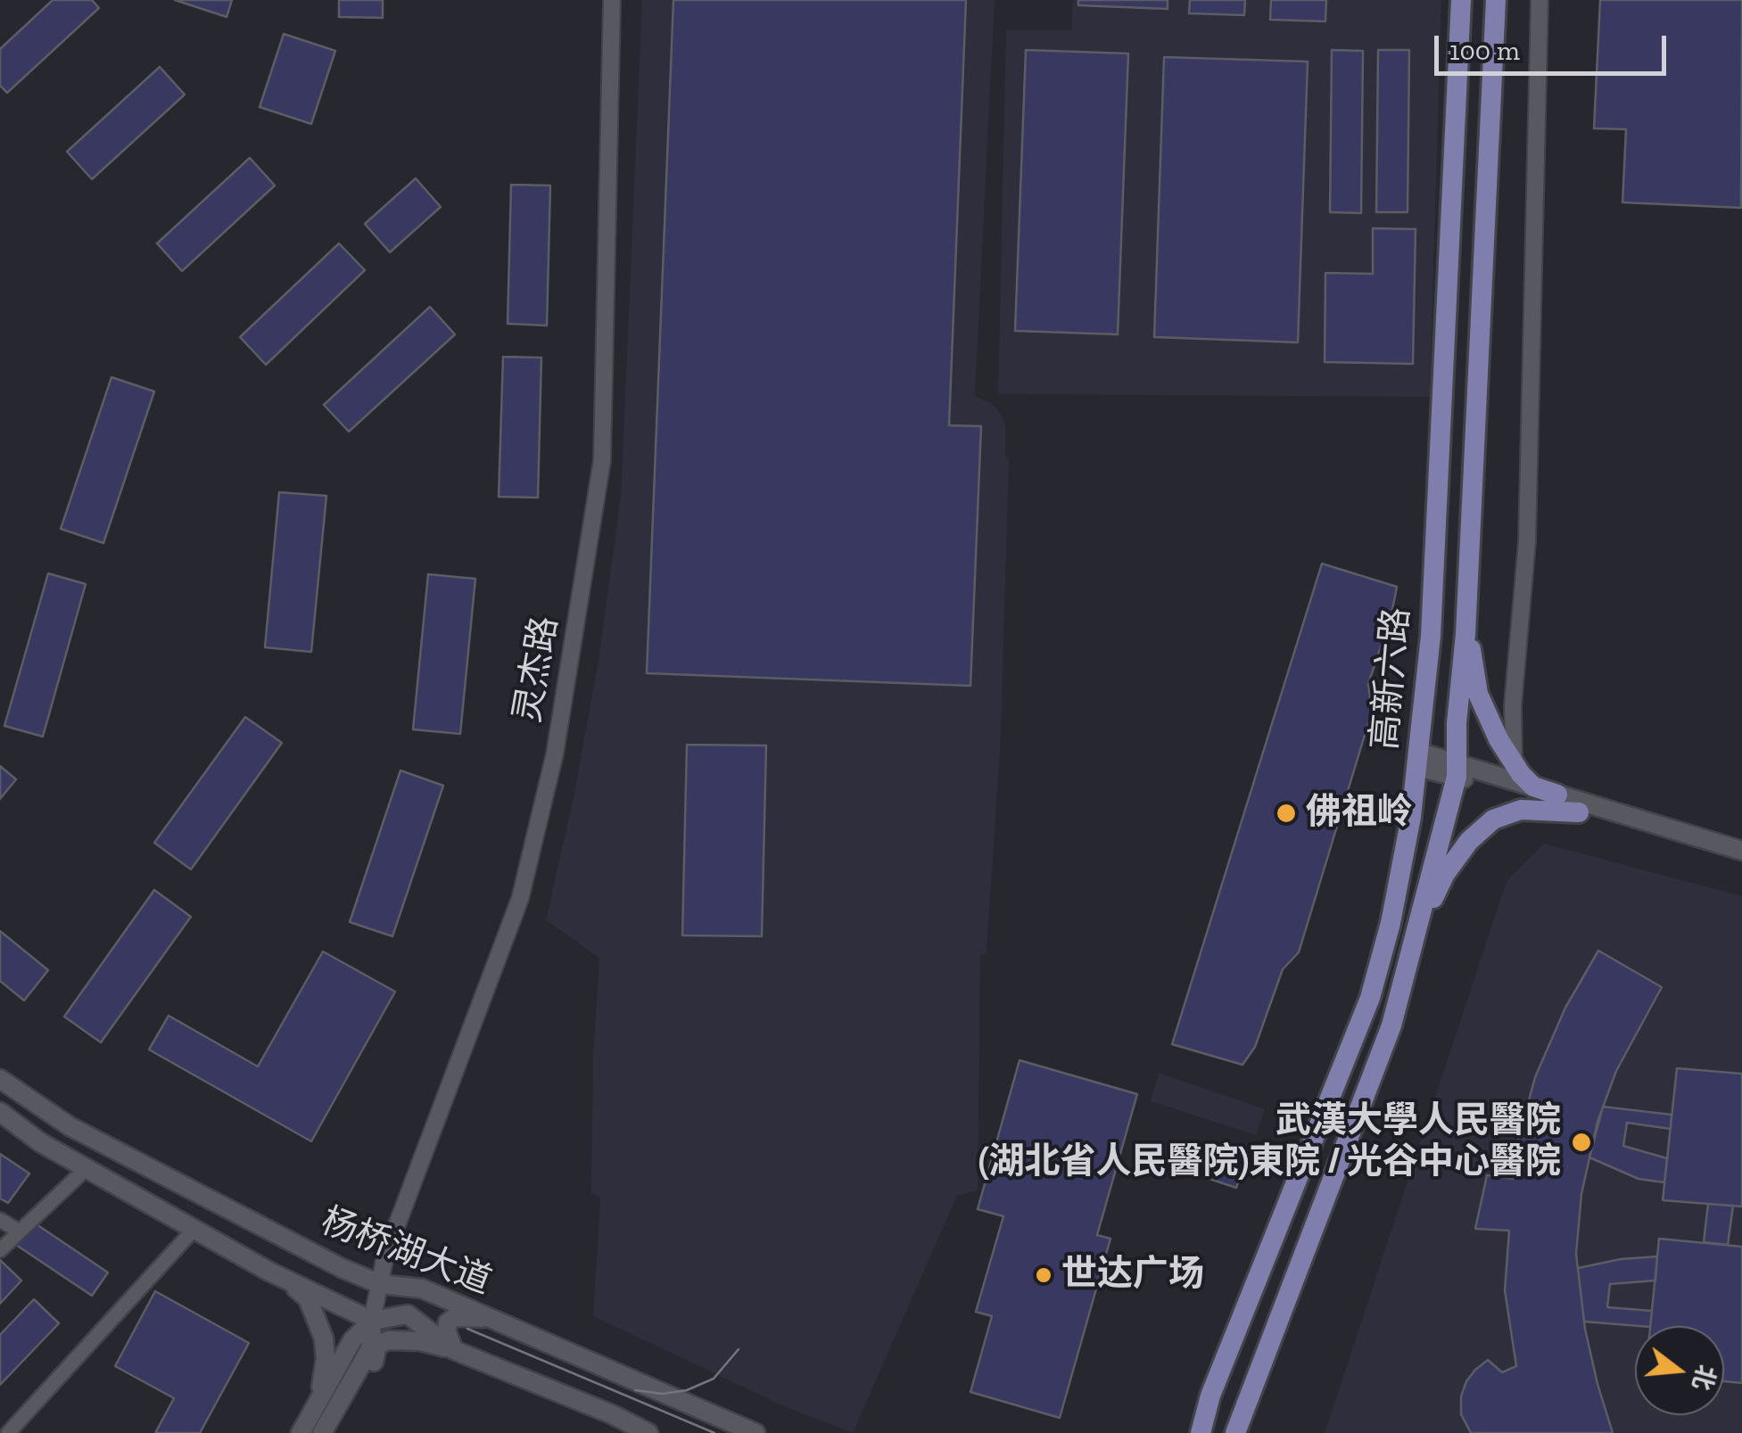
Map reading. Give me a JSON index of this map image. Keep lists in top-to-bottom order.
{
  "streets": {
    "main road": ["高新六路", "杨桥湖大道"],
    "street": ["灵杰路"]
  },
  "crossings": [
    ["灵杰路", "杨桥湖大道"]
  ],
  "places": ["佛祖岭", "武漢大學人民醫院 (湖北省人民醫院)東院 / 光谷中心醫院", "世达广场"],
  "scale_bar": "100 m",
  "north": "right"
}
